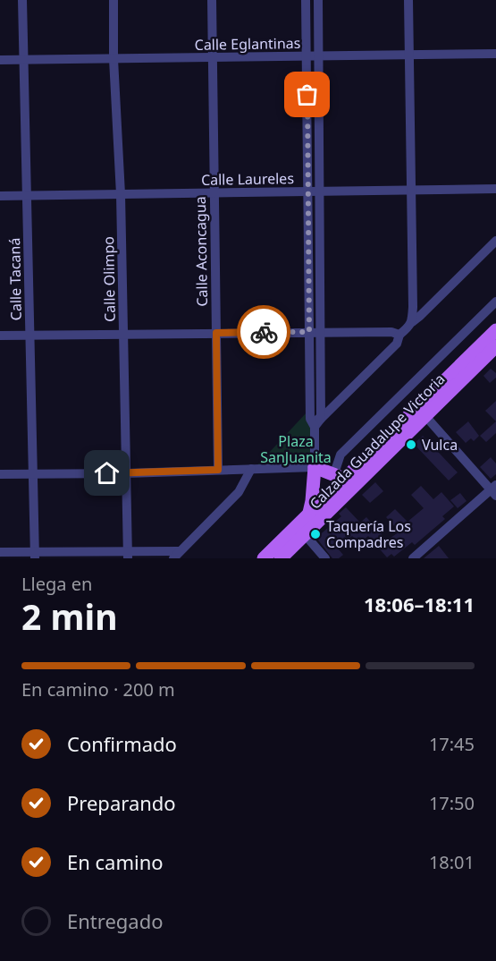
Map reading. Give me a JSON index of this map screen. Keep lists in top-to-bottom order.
{
  "streets": {
    "main road": ["Calzada Guadalupe Victoria"],
    "street": [
      "Calle Eglantinas",
      "Calle Laureles",
      "Calle Aconcagua",
      "Calle Tacaná",
      "Calle Olimpo"
    ]
  },
  "crossings": [
    ["Calle Eglantinas", "Calle Aconcagua"],
    ["Calle Eglantinas", "Calle Tacaná"],
    ["Calle Eglantinas", "Calle Olimpo"],
    ["Calle Laureles", "Calle Aconcagua"],
    ["Calle Laureles", "Calle Tacaná"],
    ["Calle Laureles", "Calle Olimpo"]
  ],
  "parks": ["Plaza SanJuanita"],
  "places": ["Vulca", "Taquería Los Compadres"],
  "page": {
    "heading": ["2 min", "Llega en", "18:06–18:11"],
    "bar": "En camino · 200 m",
    "list": [
      ["Confirmado", "17:45"],
      ["Preparando", "17:50"],
      ["En camino", "18:01"],
      "Entregado"
    ]
  }
}
